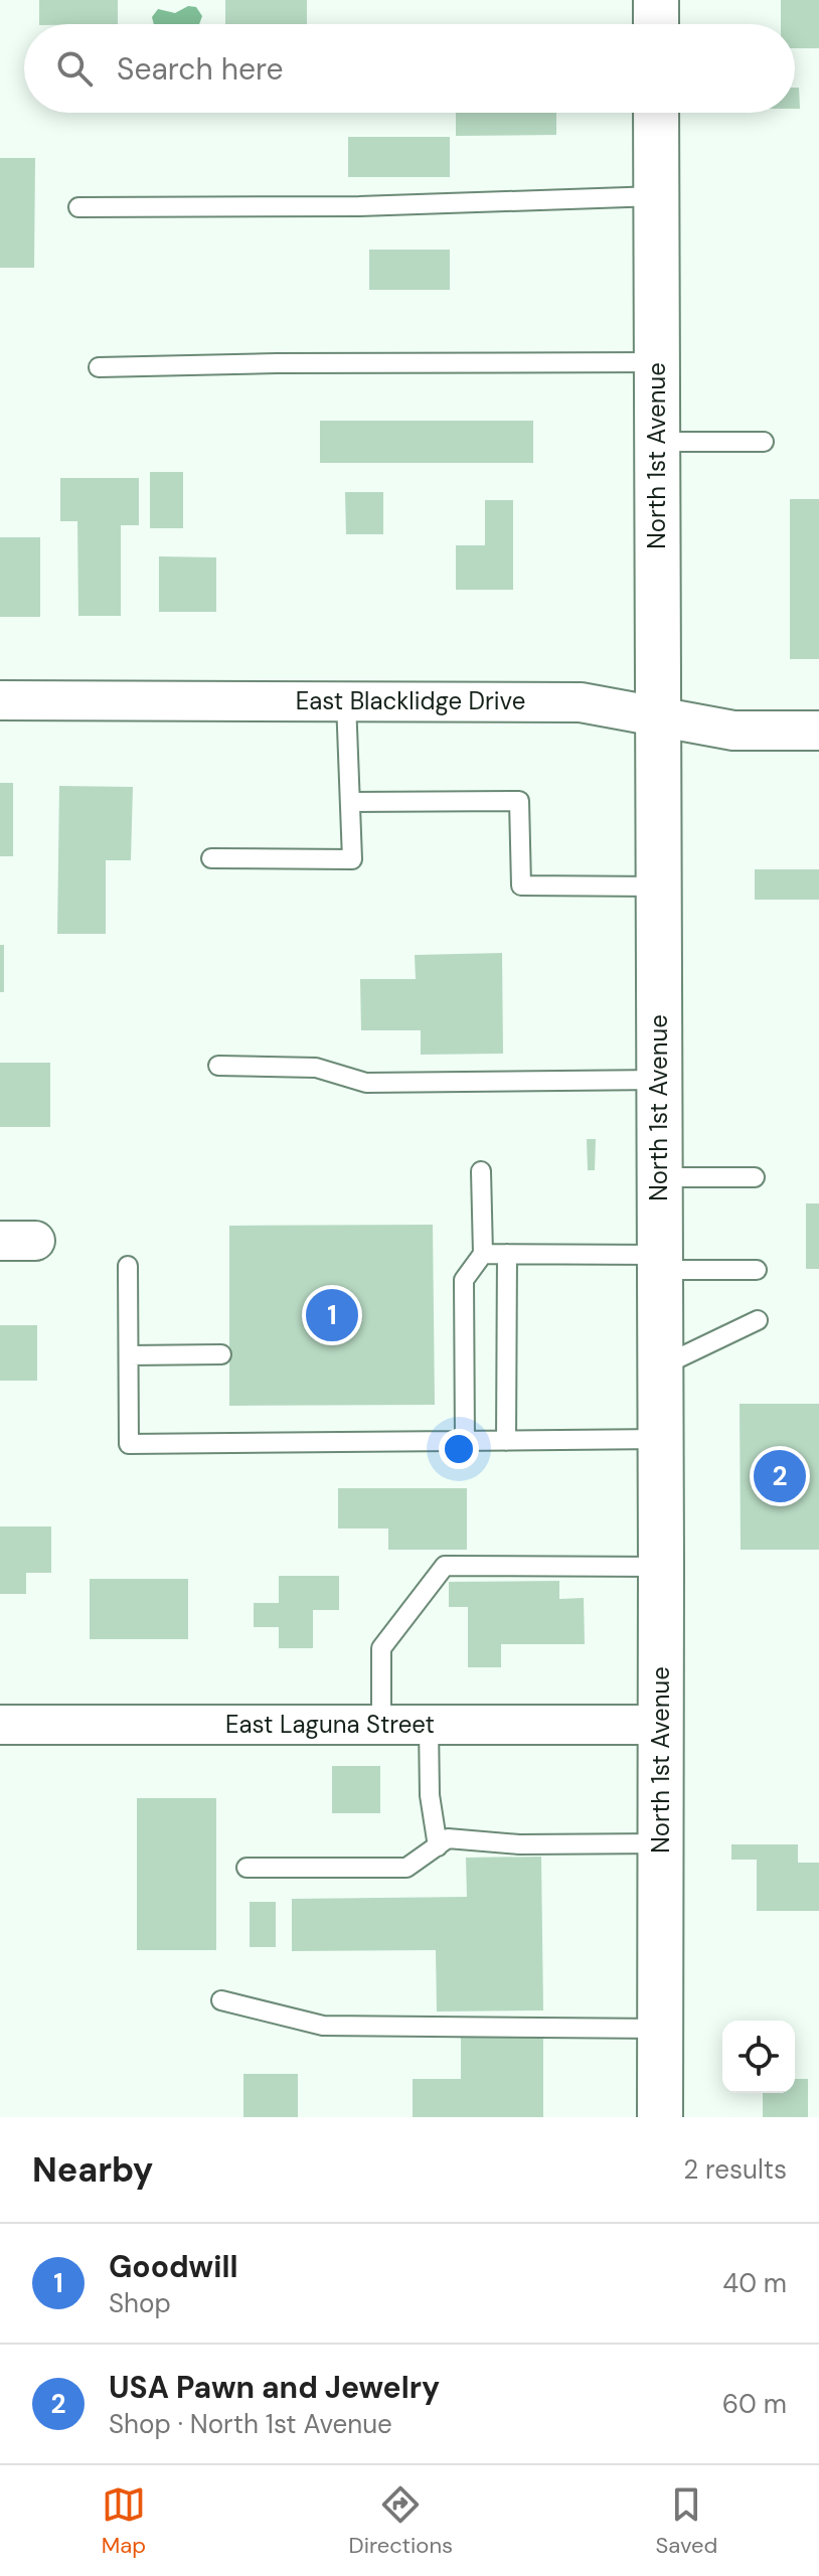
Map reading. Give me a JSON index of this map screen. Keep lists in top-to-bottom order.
{
  "streets": {
    "main road": ["North 1st Avenue"],
    "street": ["East Blacklidge Drive", "East Laguna Street"]
  },
  "crossings": [
    ["North 1st Avenue", "East Blacklidge Drive"],
    ["North 1st Avenue", "East Laguna Street"]
  ],
  "page": {
    "search": "Search here",
    "pins": ["1", "2"],
    "heading": ["Nearby", "2 results"],
    "list": [
      {
        "mark": "1",
        "name": "Goodwill",
        "note": "Shop",
        "value": "40 m"
      },
      {
        "mark": "2",
        "name": "USA Pawn and Jewelry",
        "note": "Shop · North 1st Avenue",
        "value": "60 m"
      }
    ],
    "nav": ["Map", "Directions", "Saved"]
  }
}
